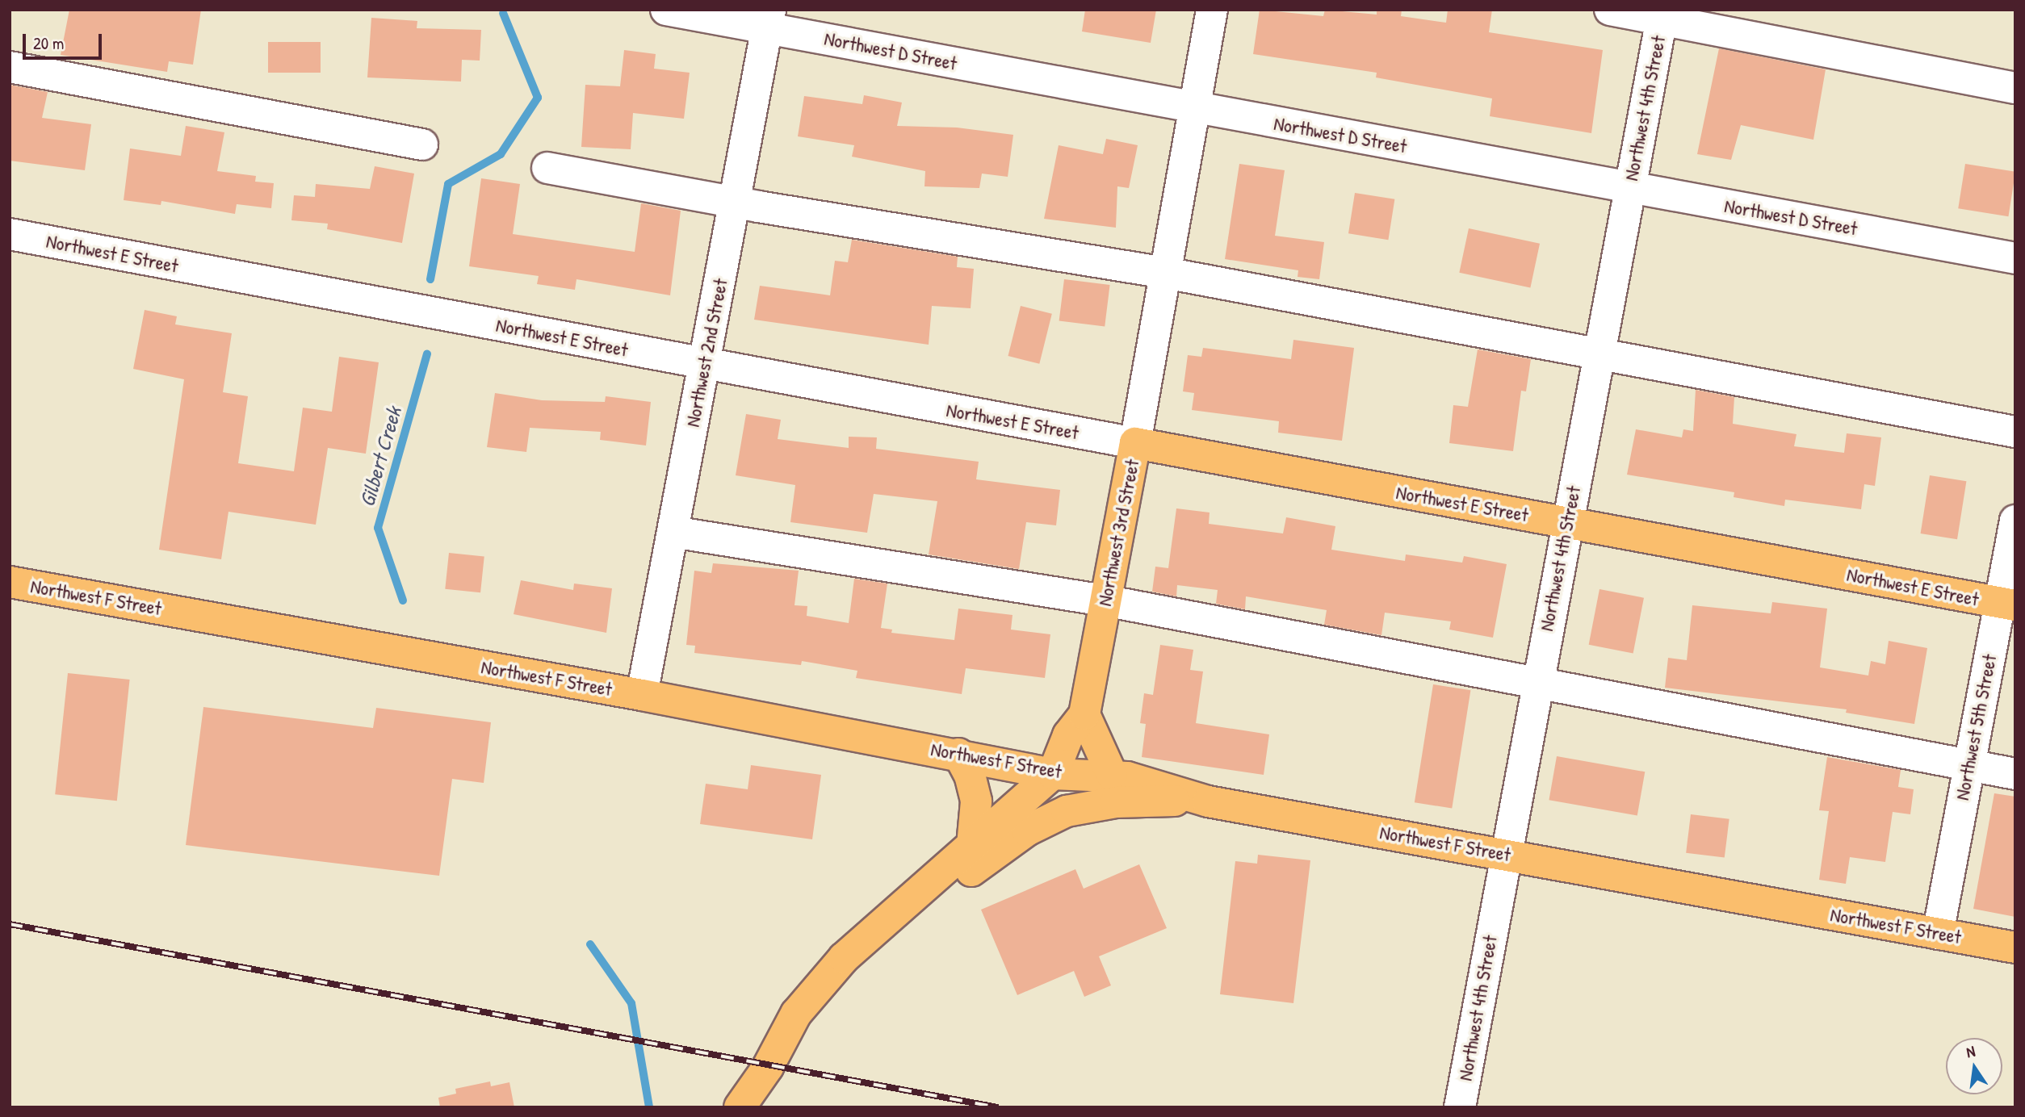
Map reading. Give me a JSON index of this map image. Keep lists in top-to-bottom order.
{
  "streets": {
    "main road": ["Northwest E Street", "Northwest 3rd Street", "Northwest F Street"],
    "street": [
      "Northwest D Street",
      "Northwest 4th Street",
      "Northwest 2nd Street",
      "Northwest 5th Street"
    ]
  },
  "crossings": [
    ["Northwest D Street", "Northwest 4th Street"],
    ["Northwest D Street", "Northwest 2nd Street"],
    ["Northwest D Street", "Northwest 3rd Street"],
    ["Northwest 4th Street", "Northwest E Street"],
    ["Northwest 4th Street", "Northwest F Street"],
    ["Northwest E Street", "Northwest 2nd Street"],
    ["Northwest E Street", "Northwest 3rd Street"],
    ["Northwest E Street", "Northwest 5th Street"],
    ["Northwest 2nd Street", "Northwest F Street"],
    ["Northwest 3rd Street", "Northwest F Street"],
    ["Northwest F Street", "Northwest 5th Street"]
  ],
  "water": ["Gilbert Creek"],
  "scale_bar": "20 m",
  "north": "top"
}
